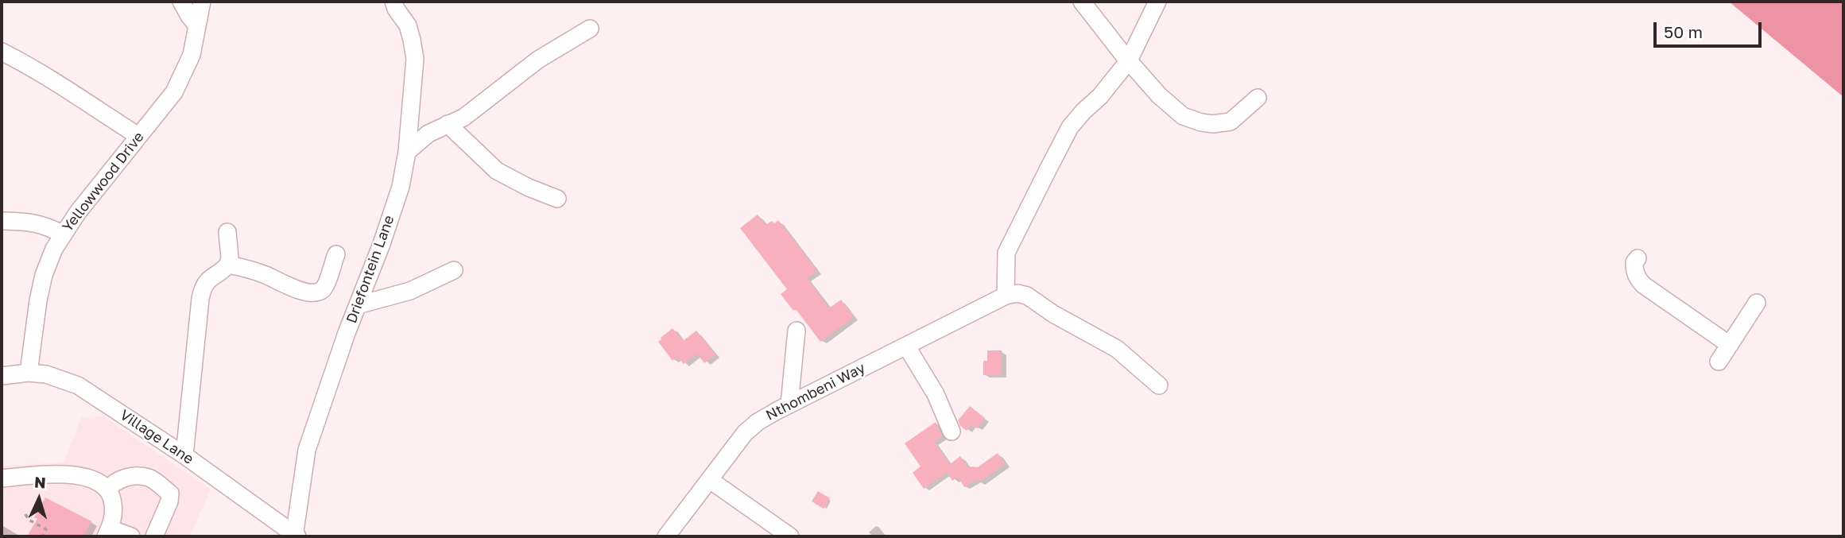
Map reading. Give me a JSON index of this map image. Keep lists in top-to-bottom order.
{
  "streets": {
    "street": [
      "Yellowwood Drive",
      "Driefontein Lane",
      "Nthombeni Way",
      "Village Lane"
    ]
  },
  "crossings": [
    ["Yellowwood Drive", "Village Lane"],
    ["Driefontein Lane", "Village Lane"]
  ],
  "scale_bar": "50 m",
  "north": "top"
}
